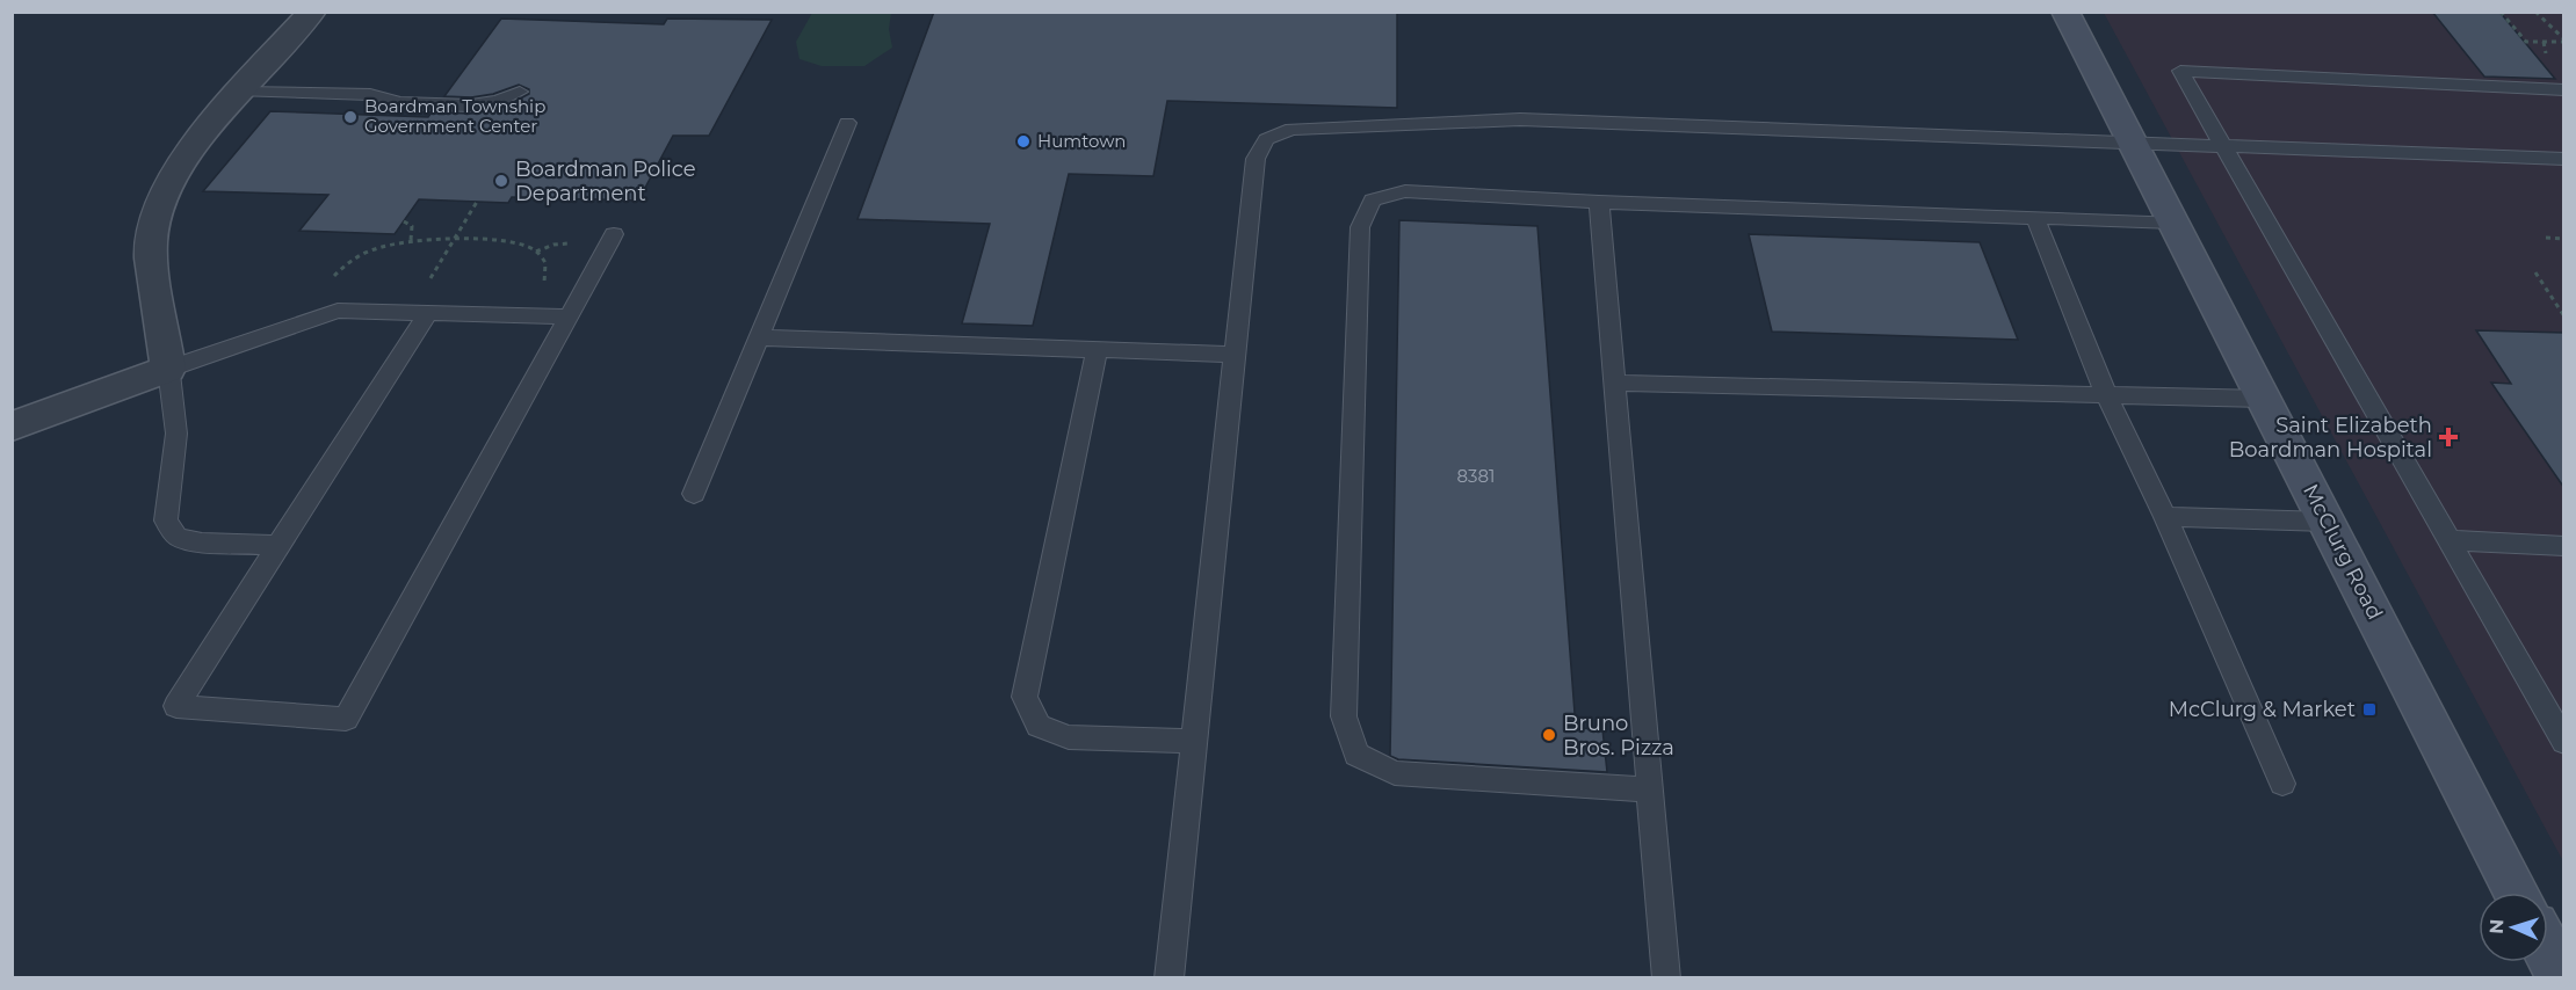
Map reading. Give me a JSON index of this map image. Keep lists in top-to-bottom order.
{
  "streets": {
    "street": ["McClurg Road"]
  },
  "places": {
    "other": [
      "Boardman Township Government Center",
      "Humtown",
      "Boardman Police Department",
      "Bruno Bros. Pizza"
    ],
    "health": ["Saint Elizabeth Boardman Hospital"],
    "transit": ["McClurg & Market"]
  },
  "house_numbers": ["8381"],
  "north": "left"
}
